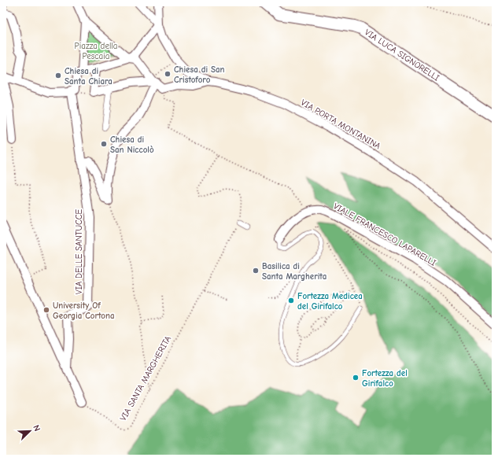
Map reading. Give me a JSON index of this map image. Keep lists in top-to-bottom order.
{
  "streets": {
    "main road": ["VIA LUCA SIGNORELLI"],
    "street": ["VIA PORTA MONTANINA", "VIALE FRANCESCO LAPARELLI", "VIA DELLE SANTUCCE"],
    "path": ["VIA SANTA MARGHERITA"]
  },
  "parks": ["Piazza della Pescaia"],
  "places": [
    "Chiesa di San Cristoforo",
    "Chiesa di Santa Chiara",
    "Chiesa di San Niccolò",
    "Basilica di Santa Margherita",
    "Fortezza Medicea del Girifalco",
    "University Of Georgia Cortona",
    "Fortezza del Girifalco"
  ],
  "north": "top right"
}
